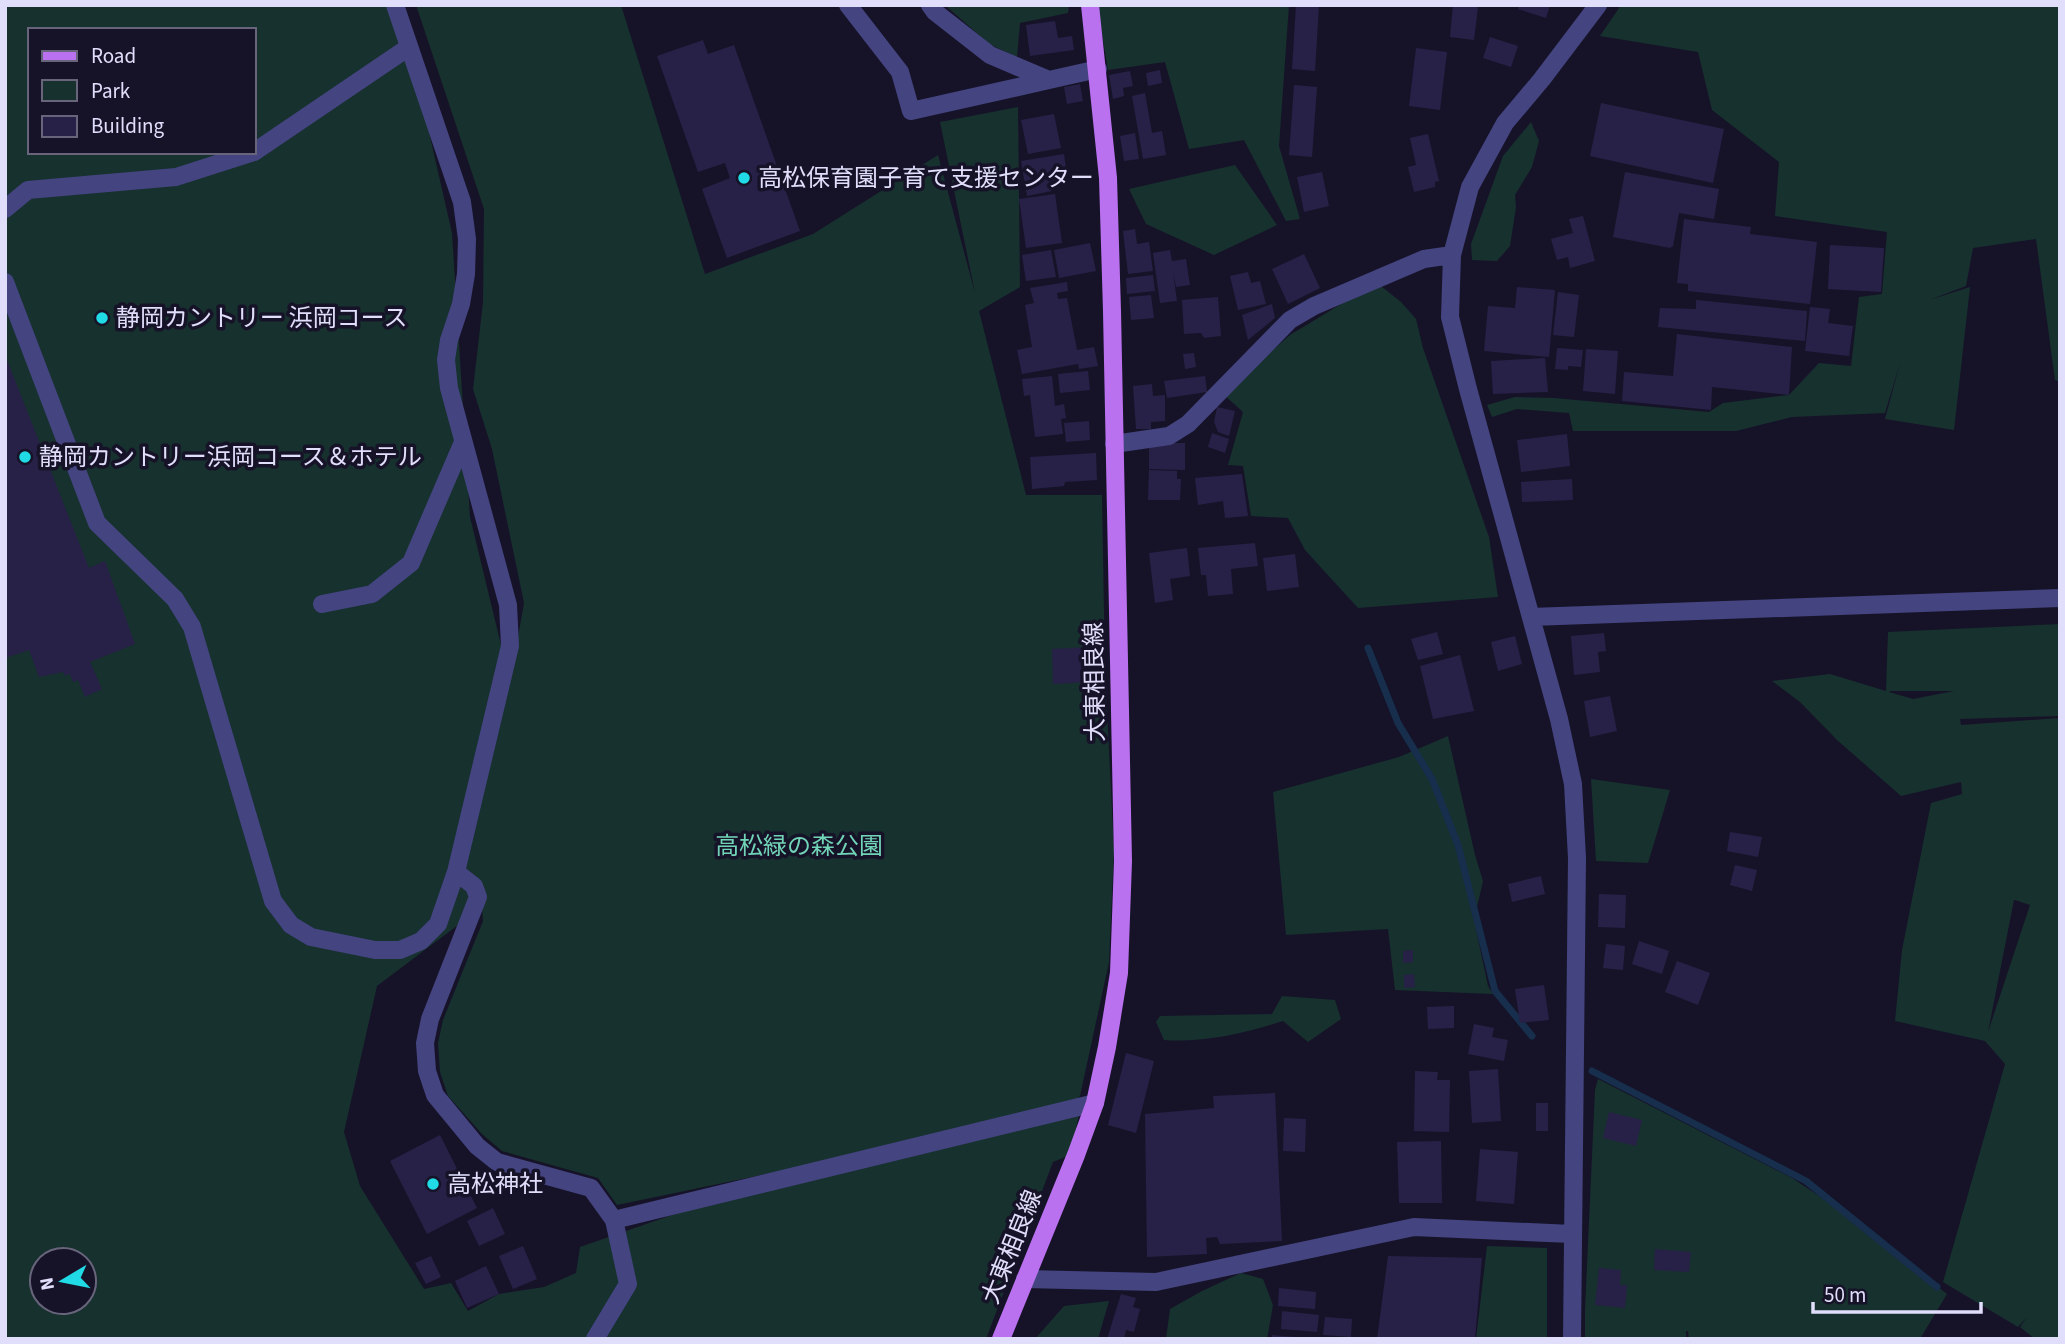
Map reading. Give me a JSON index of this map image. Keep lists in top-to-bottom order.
{
  "streets": {
    "main road": ["大東相良線"]
  },
  "parks": ["高松緑の森公園"],
  "places": [
    "高松保育園子育て支援センター",
    "静岡カントリー 浜岡コース",
    "静岡カントリー浜岡コース＆ホテル",
    "高松神社"
  ],
  "legend": ["Road", "Park", "Building"],
  "scale_bar": "50 m",
  "north": "left"
}
